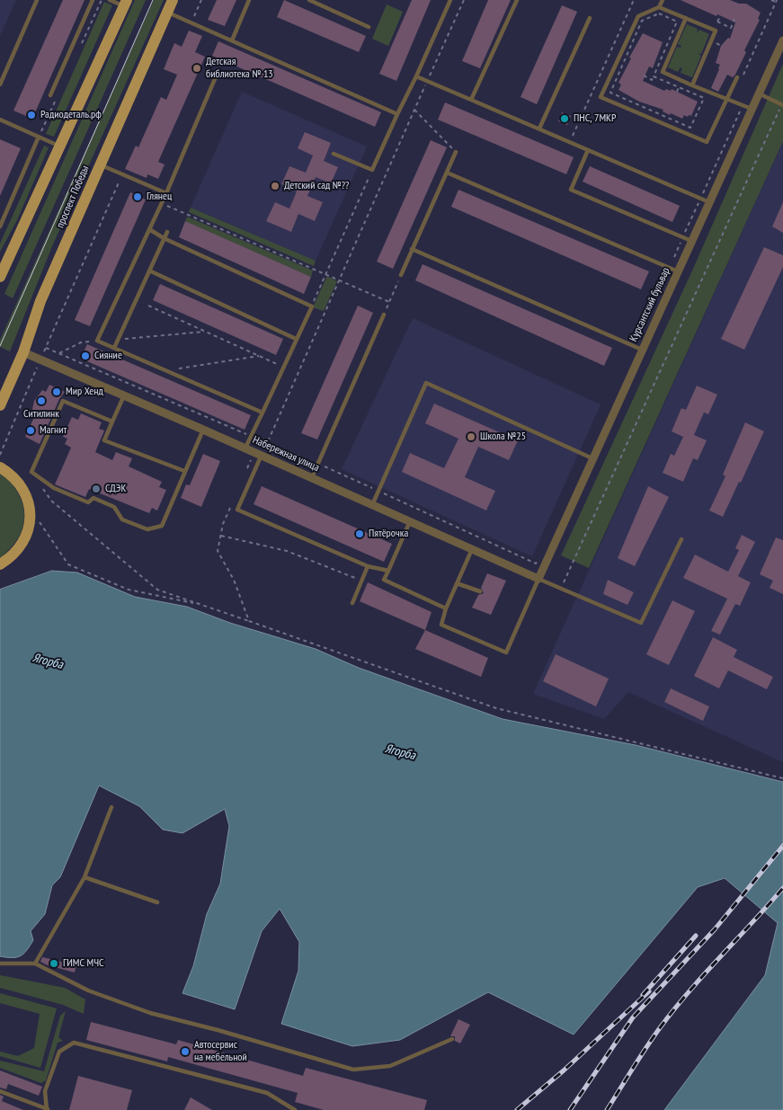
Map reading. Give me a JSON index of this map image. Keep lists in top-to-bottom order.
{
  "streets": {
    "main road": ["проспект Победы"],
    "street": ["Курсантский бульвар", "Набережная улица"]
  },
  "crossings": [
    ["проспект Победы", "Набережная улица"],
    ["Курсантский бульвар", "Набережная улица"]
  ],
  "water": ["Ягорба"],
  "places": [
    "Детская библиотека № 13",
    "Радиодеталь.рф",
    "ПНС, 7МКР",
    "Детский сад №??",
    "Глянец",
    "Сияние",
    "Мир Хенд",
    "Ситилинк",
    "Магнит",
    "Школа №25",
    "СДЭК",
    "Пятёрочка",
    "ГИМС МЧС",
    "Автосервис на мебельной"
  ]
}
